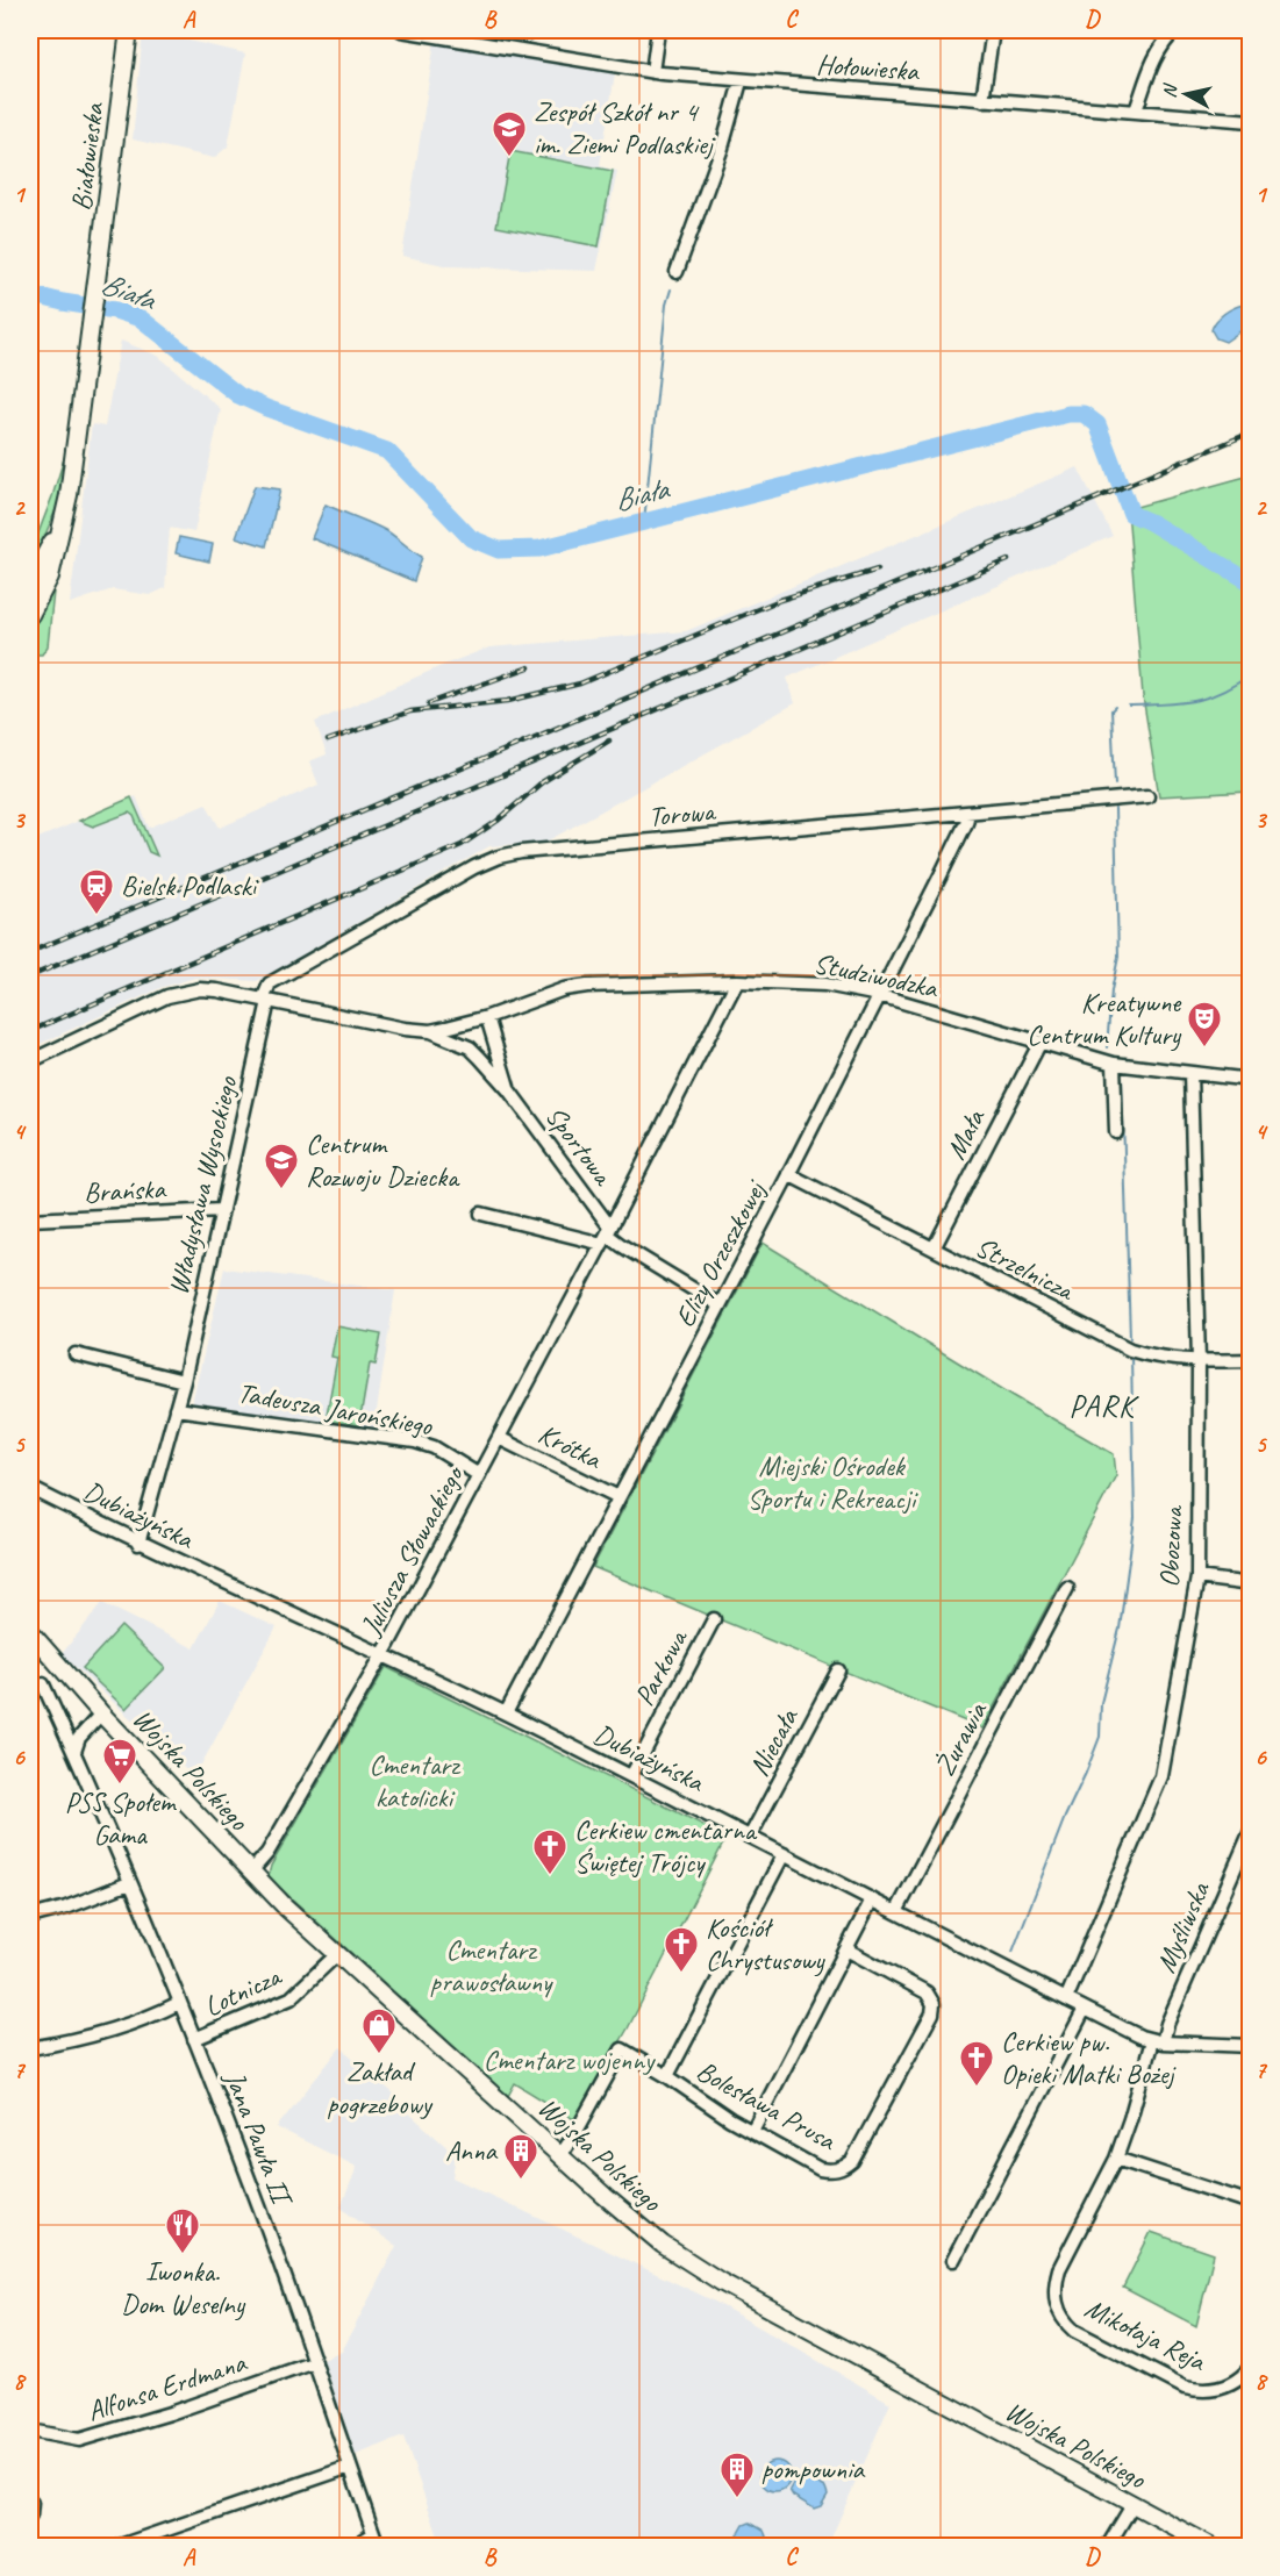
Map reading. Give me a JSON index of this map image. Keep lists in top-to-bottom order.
{
  "streets": {
    "main road": ["Białowieska", "Wojska Polskiego"],
    "street": [
      "Hołowieska",
      "Torowa",
      "Studziwodzka",
      "Mała",
      "Sportowa",
      "Władysława Wysockiego",
      "Brańska",
      "Elizy Orzeszkowej",
      "Strzelnicza",
      "Tadeusza Jarońskiego",
      "Krótka",
      "Dubiażyńska",
      "Obozowa",
      "Juliusza Słowackiego",
      "Parkowa",
      "Żurawia",
      "Niecała",
      "Myśliwska",
      "Lotnicza",
      "Bolesława Prusa",
      "Jana Pawła II",
      "Mikołaja Reja",
      "Alfonsa Erdmana"
    ]
  },
  "crossings": [
    ["Torowa", "Sportowa"],
    ["Torowa", "Władysława Wysockiego"],
    ["Torowa", "Elizy Orzeszkowej"],
    ["Studziwodzka", "Mała"],
    ["Studziwodzka", "Sportowa"],
    ["Studziwodzka", "Elizy Orzeszkowej"],
    ["Studziwodzka", "Obozowa"],
    ["Studziwodzka", "Juliusza Słowackiego"],
    ["Mała", "Strzelnicza"],
    ["Sportowa", "Władysława Wysockiego"],
    ["Sportowa", "Elizy Orzeszkowej"],
    ["Sportowa", "Juliusza Słowackiego"],
    ["Władysława Wysockiego", "Brańska"],
    ["Władysława Wysockiego", "Tadeusza Jarońskiego"],
    ["Władysława Wysockiego", "Dubiażyńska"],
    ["Elizy Orzeszkowej", "Strzelnicza"],
    ["Elizy Orzeszkowej", "Krótka"],
    ["Elizy Orzeszkowej", "Dubiażyńska"],
    ["Strzelnicza", "Obozowa"],
    ["Tadeusza Jarońskiego", "Juliusza Słowackiego"],
    ["Krótka", "Juliusza Słowackiego"],
    ["Dubiażyńska", "Obozowa"],
    ["Dubiażyńska", "Juliusza Słowackiego"],
    ["Dubiażyńska", "Parkowa"],
    ["Dubiażyńska", "Żurawia"],
    ["Dubiażyńska", "Niecała"],
    ["Dubiażyńska", "Myśliwska"],
    ["Dubiażyńska", "Bolesława Prusa"],
    ["Dubiażyńska", "Mikołaja Reja"],
    ["Juliusza Słowackiego", "Wojska Polskiego"],
    ["Wojska Polskiego", "Lotnicza"],
    ["Wojska Polskiego", "Bolesława Prusa"],
    ["Myśliwska", "Mikołaja Reja"],
    ["Lotnicza", "Jana Pawła II"],
    ["Jana Pawła II", "Alfonsa Erdmana"]
  ],
  "districts": ["PARK"],
  "water": ["Biała"],
  "parks": [
    "Miejski Ośrodek Sportu i Rekreacji",
    "Cmentarz katolicki",
    "Cmentarz prawosławny",
    "Cmentarz wojenny"
  ],
  "places": {
    "school or university": ["Zespół Szkół nr 4 im. Ziemi Podlaskiej", "Centrum Rozwoju Dziecka"],
    "station": ["Bielsk Podlaski"],
    "theatre": ["Kreatywne Centrum Kultury"],
    "supermarket": ["PSS Społem Gama"],
    "church": ["Cerkiew cmentarna Świętej Trójcy", "Kościół Chrystusowy", "Cerkiew pw. Opieki Matki Bożej"],
    "shop": ["Zakład pogrzebowy"],
    "building": ["Anna", "pompownia"],
    "restaurant": ["Iwonka. Dom Weselny"]
  },
  "north": "left",
  "grid": {
    "columns": [
      "A",
      "B",
      "C",
      "D"
    ],
    "rows": [
      "1",
      "2",
      "3",
      "4",
      "5",
      "6",
      "7",
      "8"
    ]
  }
}
